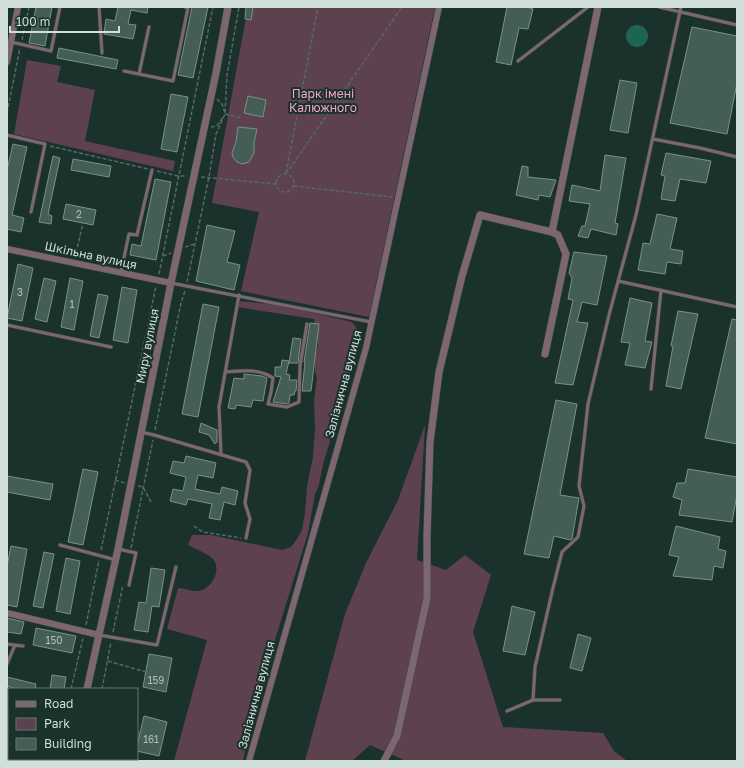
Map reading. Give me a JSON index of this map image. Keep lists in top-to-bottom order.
{
  "streets": {
    "street": ["Шкільна вулиця", "Миру вулиця", "Залізнична вулиця"]
  },
  "crossings": [
    ["Шкільна вулиця", "Миру вулиця"]
  ],
  "parks": ["Парк імені Калюжного"],
  "house_numbers": [
    "2",
    "3",
    "1",
    "150",
    "159",
    "161"
  ],
  "legend": ["Road", "Park", "Building"],
  "scale_bar": "100 m"
}
